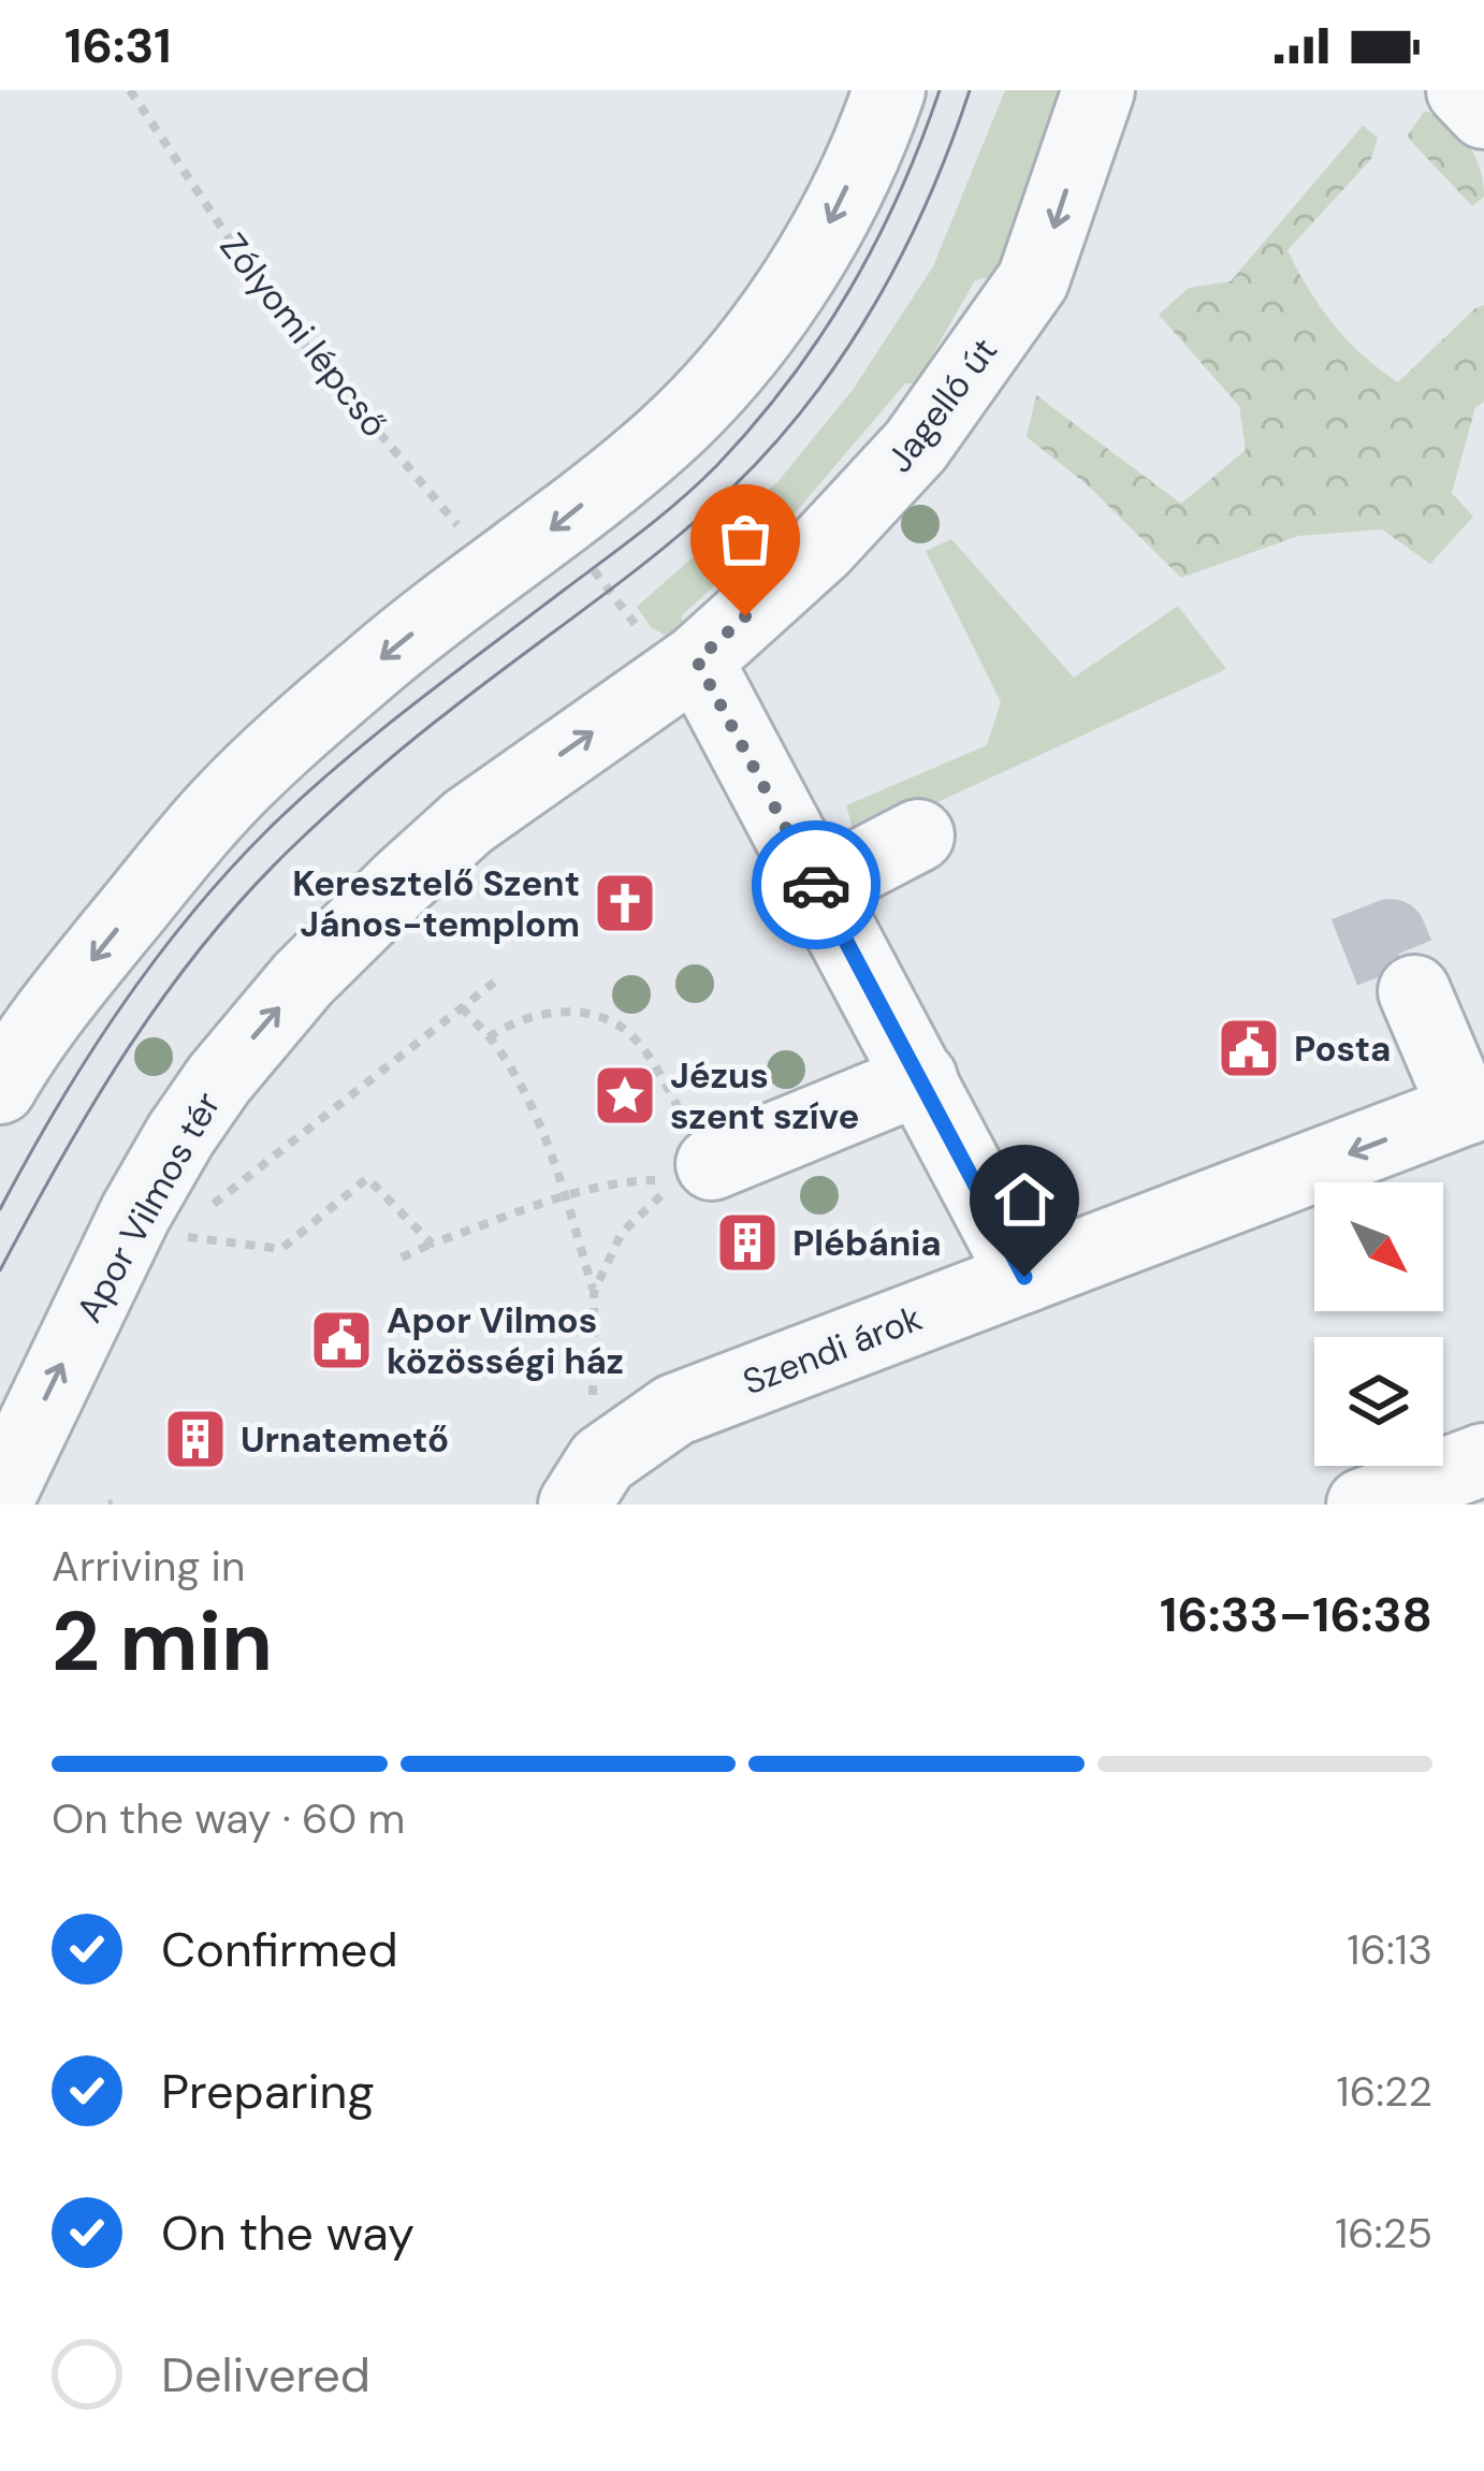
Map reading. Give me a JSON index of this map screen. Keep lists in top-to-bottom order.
{
  "streets": {
    "street": ["Jagelló út", "Apor Vilmos tér", "Szendi árok"],
    "path": ["Zólyomi lépcső"]
  },
  "crossings": [
    ["Jagelló út", "Apor Vilmos tér"]
  ],
  "places": {
    "church": ["Keresztelő Szent János-templom"],
    "public building": ["Posta", "Apor Vilmos közösségi ház"],
    "place": ["Jézus szent szíve"],
    "building": ["Plébánia", "Urnatemető"]
  },
  "north": "bottom right",
  "page": {
    "status": "16:31",
    "heading": ["2 min", "Arriving in", "16:33–16:38"],
    "bar": "On the way · 60 m",
    "list": [
      ["Confirmed", "16:13"],
      ["Preparing", "16:22"],
      ["On the way", "16:25"],
      "Delivered"
    ]
  }
}
